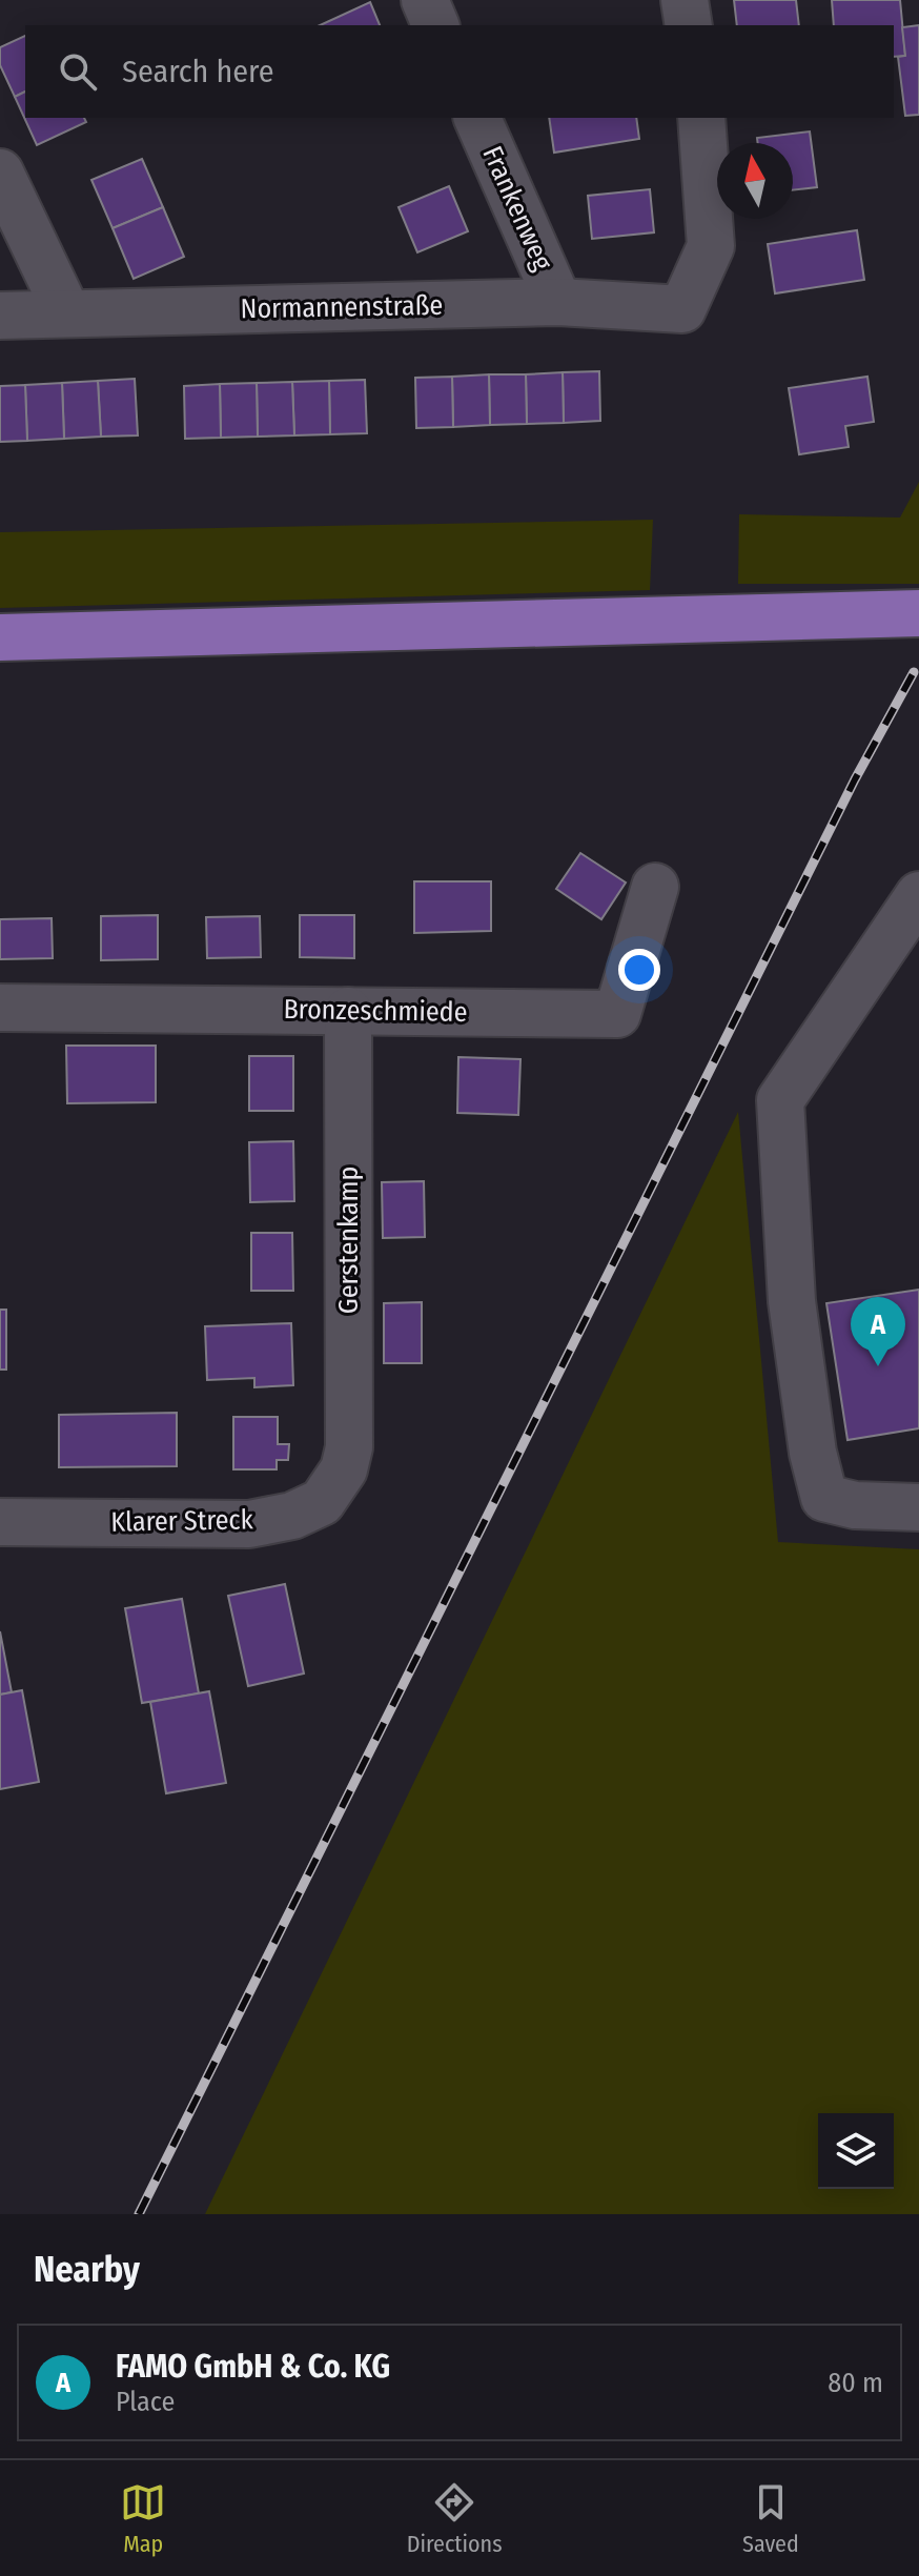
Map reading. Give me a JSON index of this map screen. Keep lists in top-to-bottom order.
{
  "streets": {
    "street": [
      "Frankenweg",
      "Normannenstraße",
      "Bronzeschmiede",
      "Gerstenkamp",
      "Klarer Streck"
    ]
  },
  "crossings": [
    ["Frankenweg", "Normannenstraße"],
    ["Bronzeschmiede", "Gerstenkamp"],
    ["Gerstenkamp", "Klarer Streck"]
  ],
  "north": "top",
  "page": {
    "search": "Search here",
    "pins": "A",
    "heading": "Nearby",
    "list": [
      {
        "mark": "A",
        "name": "FAMO GmbH & Co. KG",
        "note": "Place",
        "value": "80 m"
      }
    ],
    "nav": ["Map", "Directions", "Saved"]
  }
}
